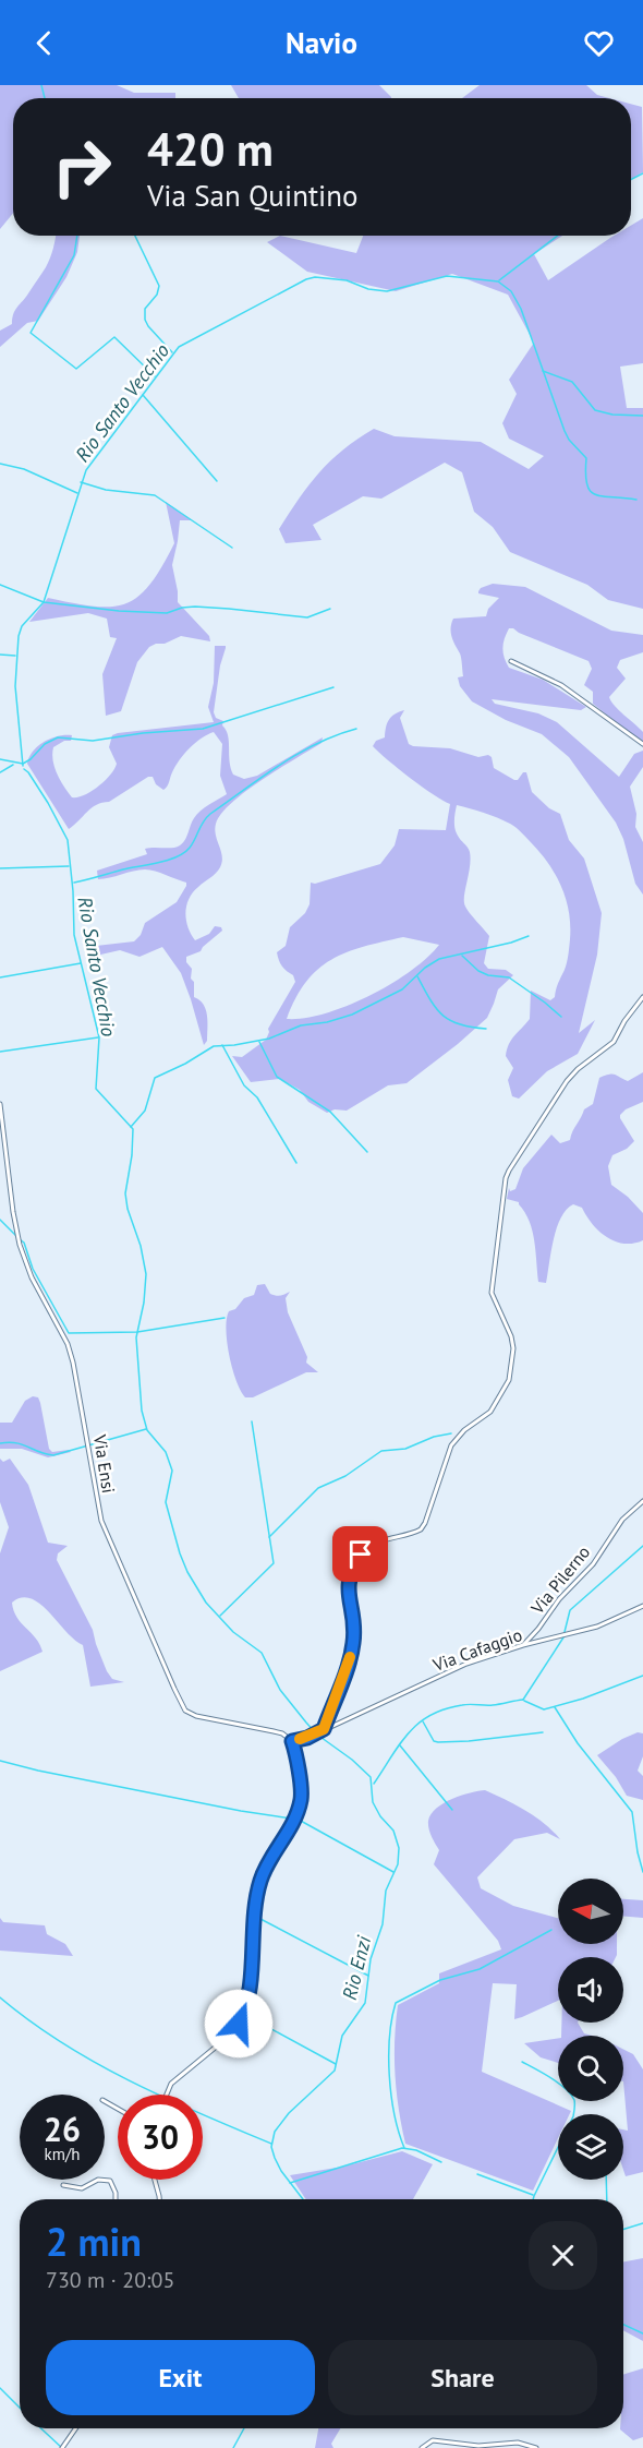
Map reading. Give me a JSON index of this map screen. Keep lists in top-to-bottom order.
{
  "streets": {
    "street": ["Via Ensi", "Via Pilerno", "Via Cafaggio"]
  },
  "crossings": [
    ["Via Ensi", "Via Cafaggio"],
    ["Via Pilerno", "Via Cafaggio"]
  ],
  "water": ["Rio Santo Vecchio", "Rio Enzi"],
  "north": "left",
  "page": {
    "header": "Navio",
    "turn": ["420 m", "Via San Quintino"],
    "speed": "26 km/h",
    "limit": "30",
    "heading": ["2 min", "730 m · 20:05"],
    "buttons": ["Exit", "Share"]
  }
}
